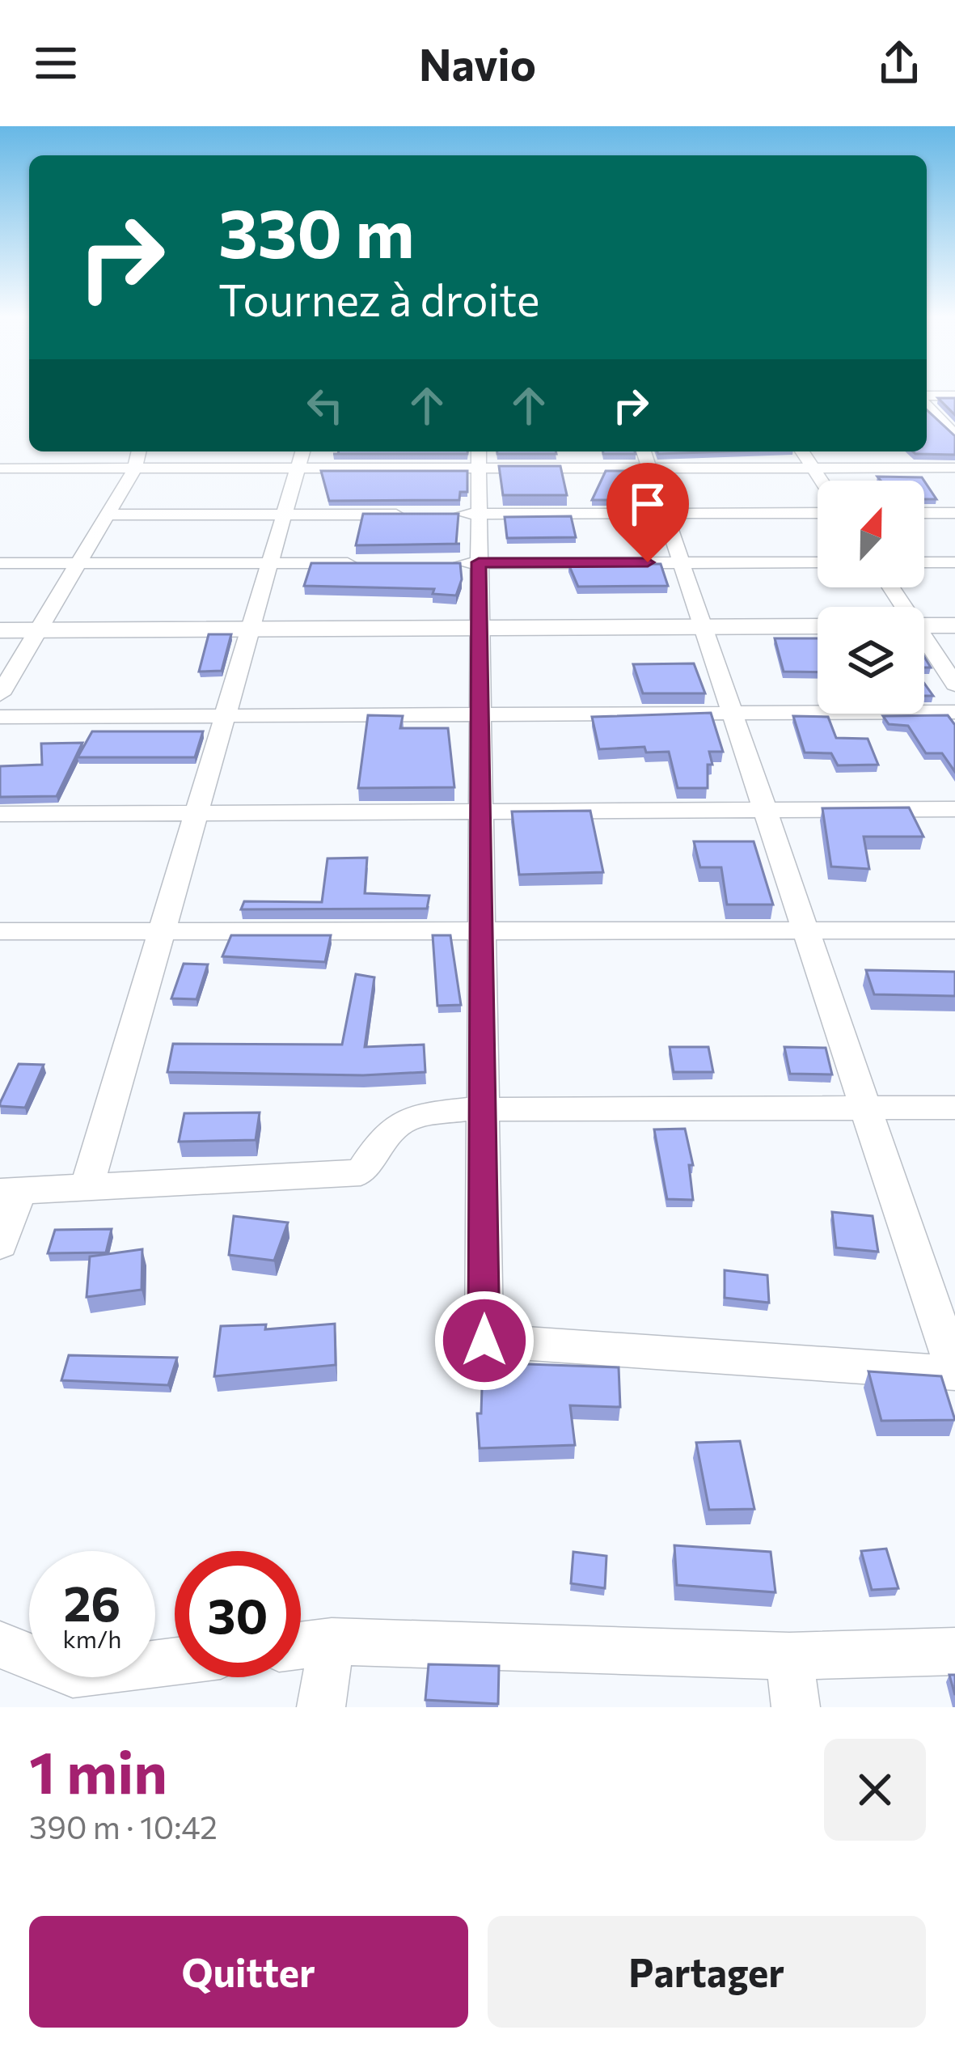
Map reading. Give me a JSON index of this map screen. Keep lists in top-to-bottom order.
{
  "north": "top",
  "page": {
    "header": "Navio",
    "turn": ["330 m", "Tournez à droite"],
    "speed": "26 km/h",
    "limit": "30",
    "heading": ["1 min", "390 m · 10:42"],
    "buttons": ["Quitter", "Partager"]
  }
}
